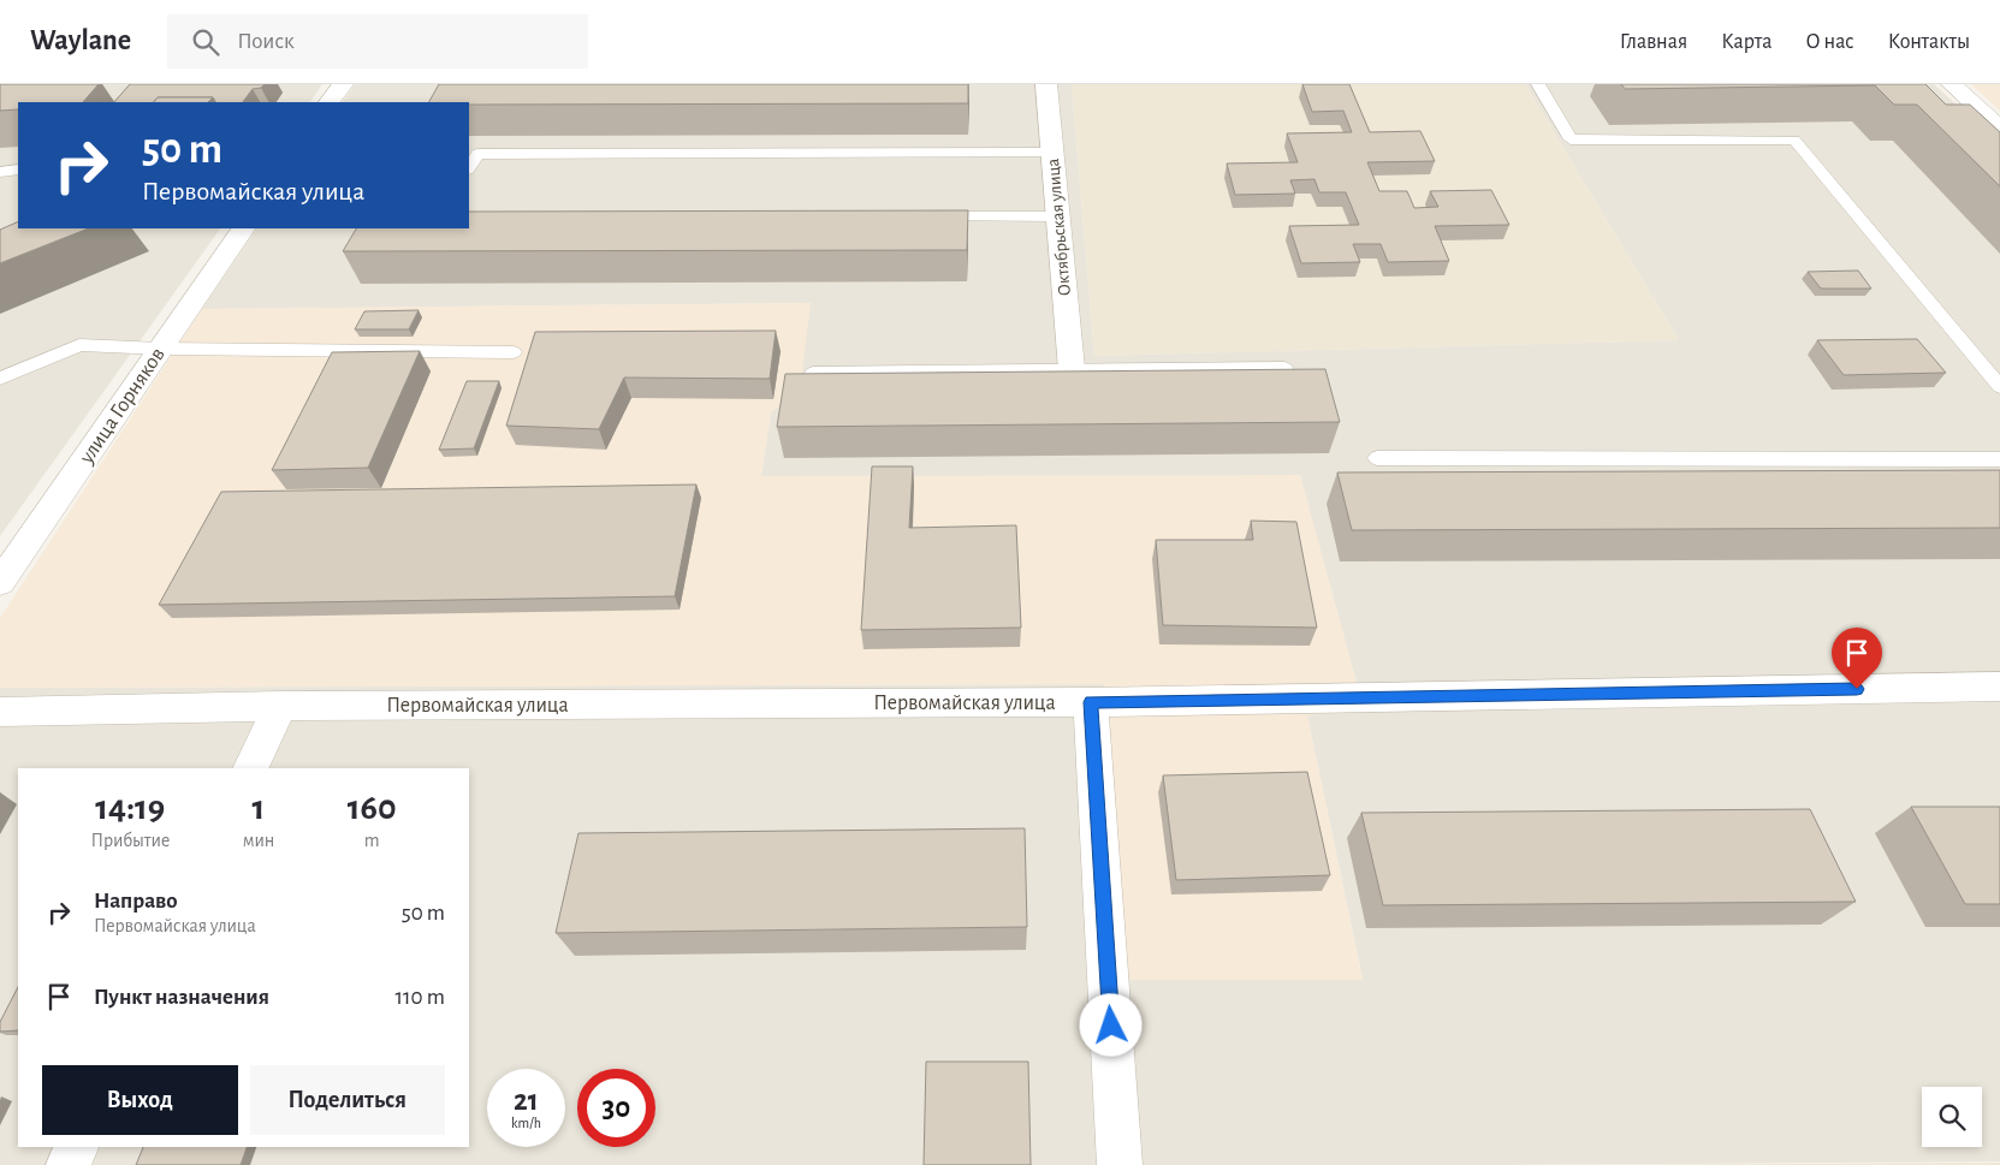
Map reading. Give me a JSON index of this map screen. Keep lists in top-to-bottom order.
{
  "streets": {
    "street": ["Октябрьская улица", "улица Горняков", "Первомайская улица"]
  },
  "page": {
    "header": "Waylane",
    "search": "Поиск",
    "nav": [
      "Главная",
      "Карта",
      "О нас",
      "Контакты"
    ],
    "turn": ["50 m", "Первомайская улица"],
    "eta": [
      "14:19",
      "Прибытие",
      "1",
      "мин",
      "160",
      "m"
    ],
    "list": [
      {
        "name": "Направо",
        "note": "Первомайская улица",
        "value": "50 m"
      },
      {
        "name": "Пункт назначения",
        "value": "110 m"
      }
    ],
    "buttons": ["Выход", "Поделиться"],
    "speed": "21 km/h",
    "limit": "30"
  }
}
